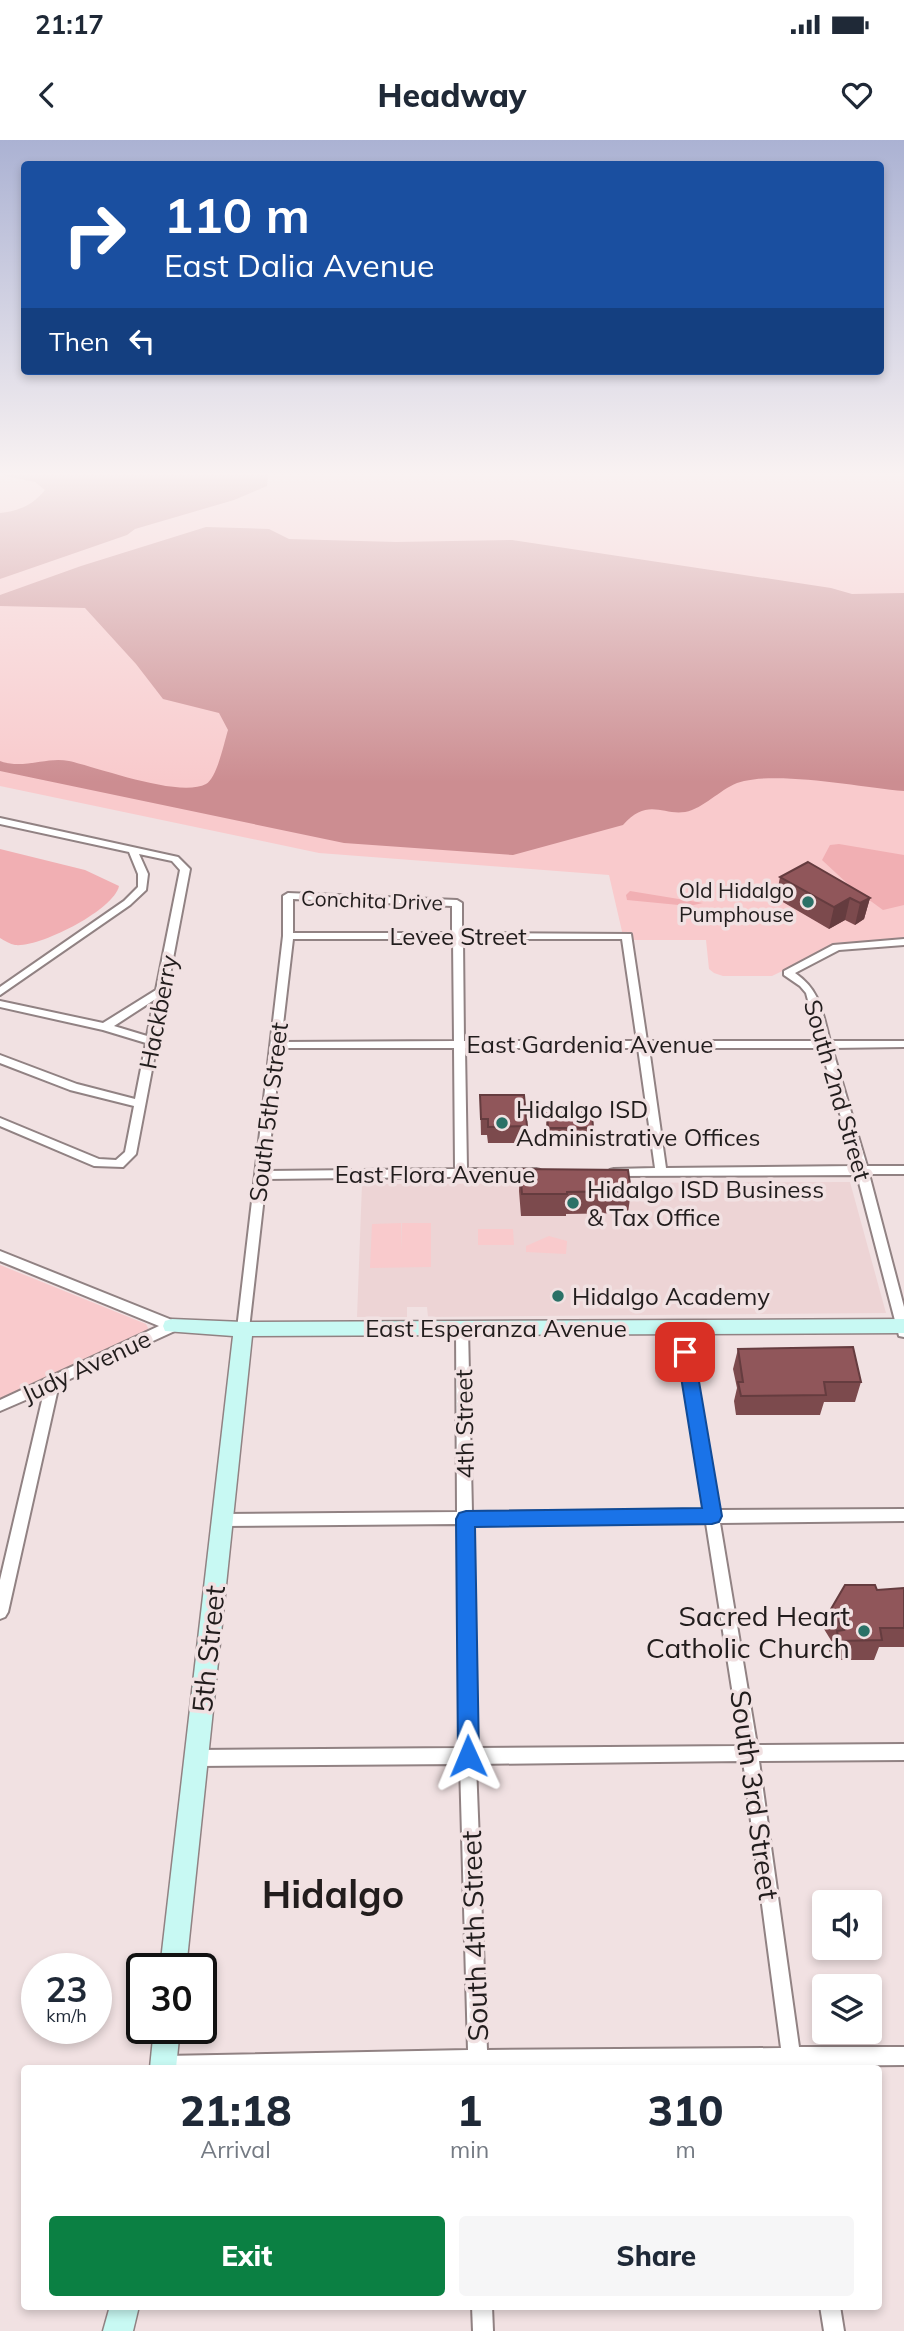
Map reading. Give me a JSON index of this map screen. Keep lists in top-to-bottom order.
{
  "streets": {
    "street": [
      "Conchita Drive",
      "Levee Street",
      "Hackberry",
      "East Gardenia Avenue",
      "South 2nd Street",
      "South 5th Street",
      "East Flora Avenue",
      "East Esperanza Avenue",
      "Judy Avenue",
      "4th Street",
      "5th Street",
      "South 3rd Street",
      "South 4th Street"
    ]
  },
  "crossings": [
    ["Conchita Drive", "Levee Street"],
    ["Conchita Drive", "South 5th Street"],
    ["Levee Street", "East Gardenia Avenue"],
    ["Levee Street", "South 5th Street"],
    ["East Gardenia Avenue", "South 2nd Street"],
    ["East Gardenia Avenue", "South 5th Street"],
    ["South 2nd Street", "East Esperanza Avenue"],
    ["South 5th Street", "East Flora Avenue"],
    ["South 5th Street", "East Esperanza Avenue"],
    ["South 5th Street", "5th Street"],
    ["East Esperanza Avenue", "Judy Avenue"],
    ["East Esperanza Avenue", "4th Street"],
    ["East Esperanza Avenue", "5th Street"],
    ["East Esperanza Avenue", "South 3rd Street"],
    ["4th Street", "South 4th Street"]
  ],
  "districts": ["Hidalgo"],
  "places": [
    "Old Hidalgo Pumphouse",
    "Hidalgo ISD Administrative Offices",
    "Hidalgo ISD Business & Tax Office",
    "Hidalgo Academy",
    "Sacred Heart Catholic Church"
  ],
  "page": {
    "status": "21:17",
    "header": "Headway",
    "turn": ["110 m", "East Dalia Avenue"],
    "then": "Then",
    "speed": "23 km/h",
    "limit": "30",
    "eta": [
      "21:18",
      "Arrival",
      "1",
      "min",
      "310",
      "m"
    ],
    "buttons": ["Exit", "Share"]
  }
}
